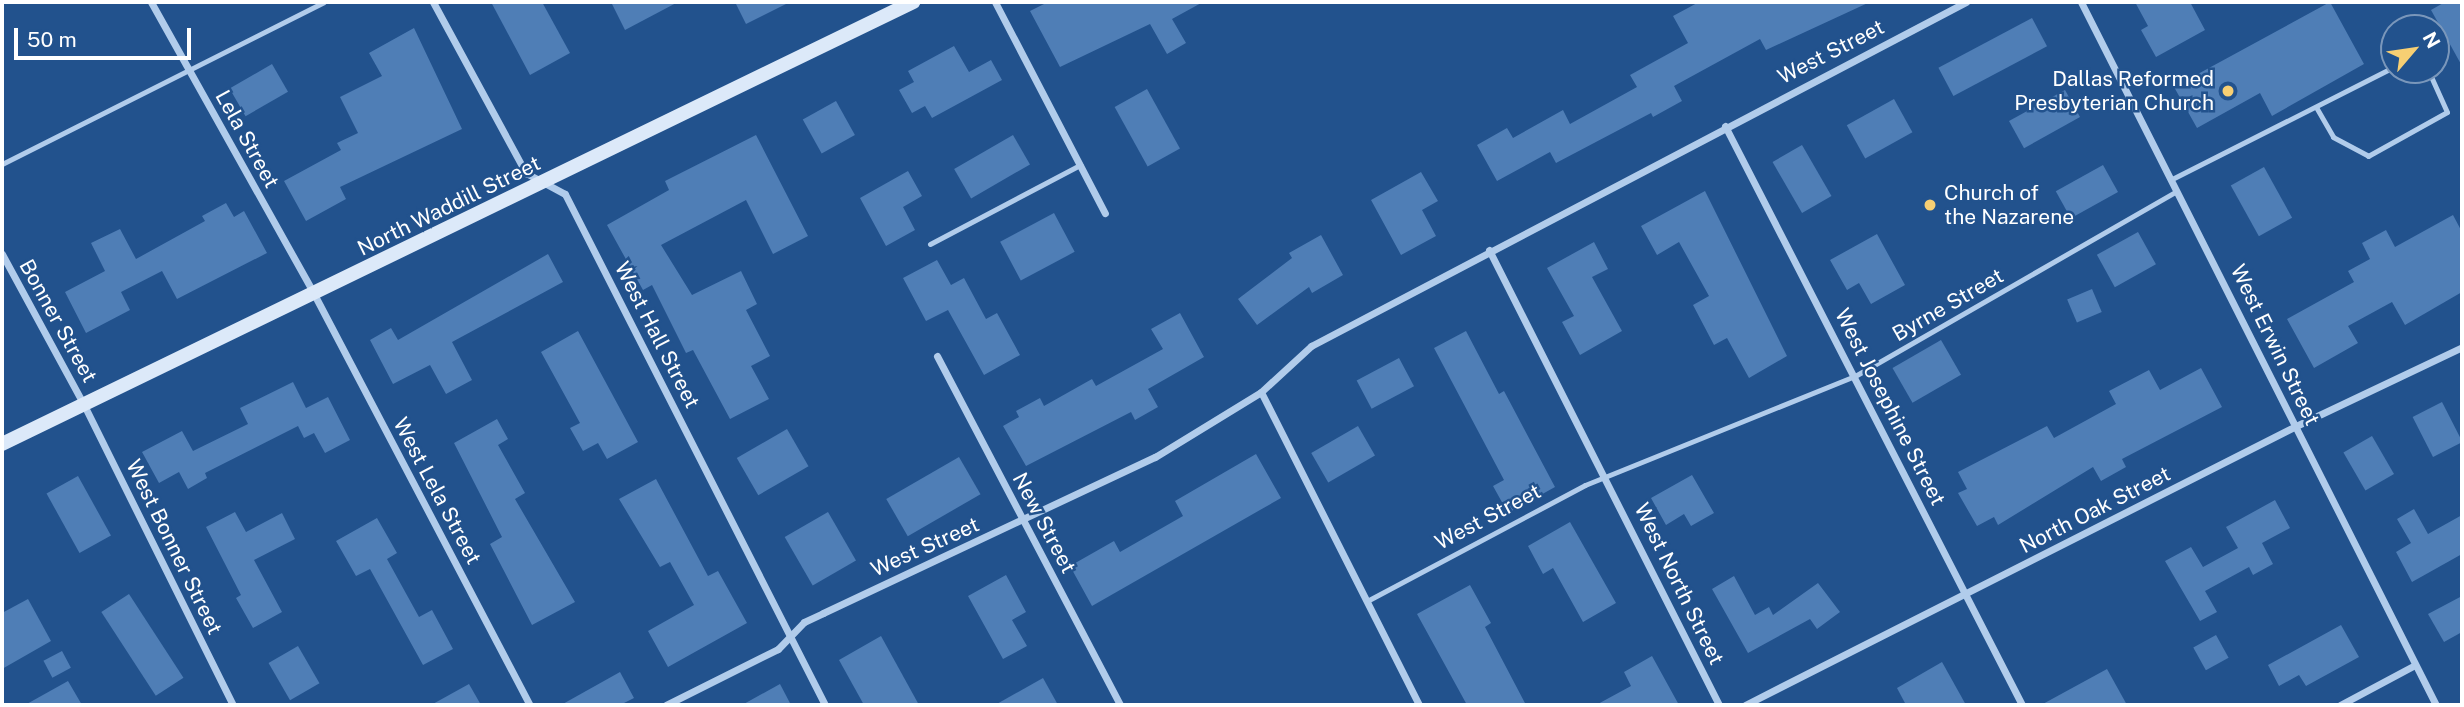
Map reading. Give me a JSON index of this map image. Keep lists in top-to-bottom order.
{
  "streets": {
    "street": [
      "West Street",
      "Lela Street",
      "North Waddill Street",
      "Bonner Street",
      "West Hall Street",
      "West Erwin Street",
      "West Josephine Street",
      "West Lela Street",
      "North Oak Street",
      "New Street",
      "West Bonner Street",
      "West North Street"
    ],
    "lane": ["Byrne Street"]
  },
  "crossings": [
    ["West Street", "Byrne Street"],
    ["West Street", "West Hall Street"],
    ["West Street", "West Josephine Street"],
    ["West Street", "New Street"],
    ["West Street", "West North Street"],
    ["Lela Street", "North Waddill Street"],
    ["Lela Street", "West Lela Street"],
    ["North Waddill Street", "Bonner Street"],
    ["North Waddill Street", "West Hall Street"],
    ["North Waddill Street", "West Lela Street"],
    ["North Waddill Street", "West Bonner Street"],
    ["Byrne Street", "West Erwin Street"],
    ["Byrne Street", "West Josephine Street"],
    ["Byrne Street", "West North Street"],
    ["Bonner Street", "West Bonner Street"],
    ["West Erwin Street", "North Oak Street"],
    ["West Josephine Street", "North Oak Street"]
  ],
  "places": ["Dallas Reformed Presbyterian Church", "Church of the Nazarene"],
  "scale_bar": "50 m",
  "north": "top right"
}
